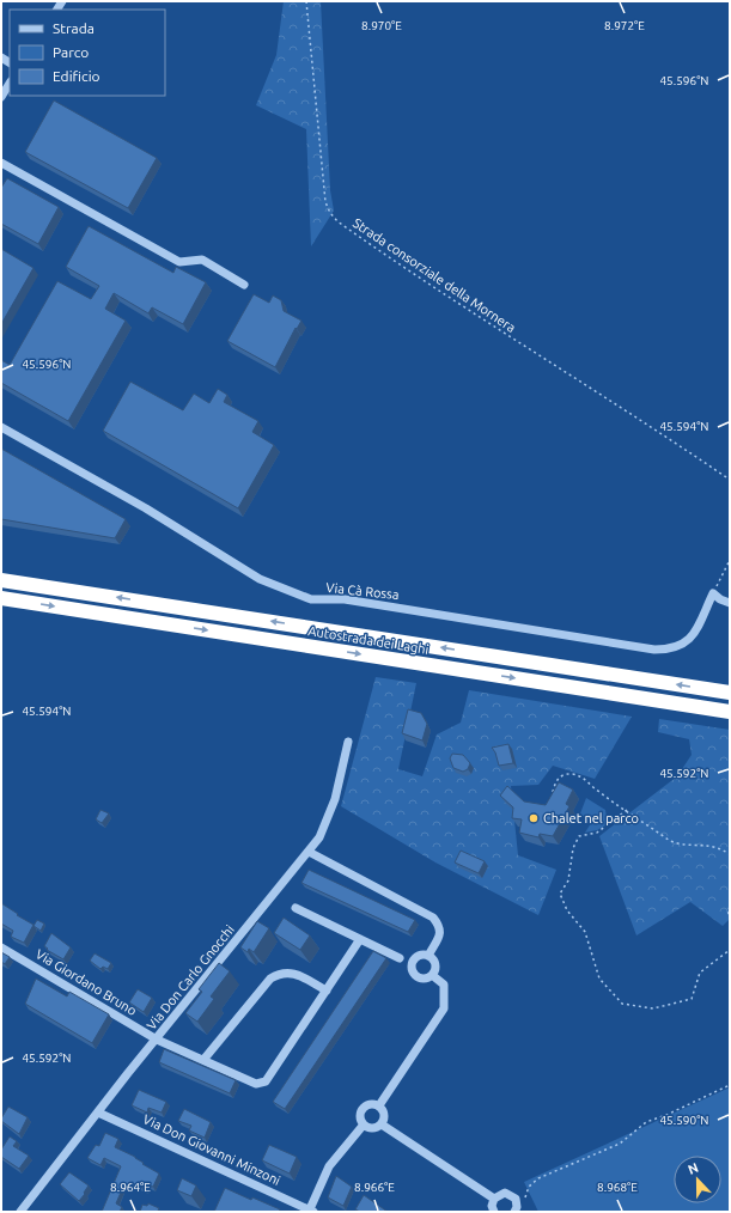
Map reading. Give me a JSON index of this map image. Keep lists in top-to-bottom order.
{
  "streets": {
    "highway": ["Autostrada dei Laghi"],
    "street": [
      "Via Cà Rossa",
      "Via Don Carlo Gnocchi",
      "Via Giordano Bruno",
      "Via Don Giovanni Minzoni"
    ],
    "path": ["Strada consorziale della Mornera"]
  },
  "crossings": [
    ["Via Don Carlo Gnocchi", "Via Giordano Bruno"],
    ["Via Don Carlo Gnocchi", "Via Don Giovanni Minzoni"]
  ],
  "places": ["Chalet nel parco"],
  "legend": ["Strada", "Parco", "Edificio"],
  "north": "top",
  "coordinates": [
    "8.970°E",
    "8.972°E",
    "45.596°N",
    "45.594°N",
    "45.592°N",
    "45.590°N",
    "8.964°E",
    "8.966°E",
    "8.968°E"
  ]
}
